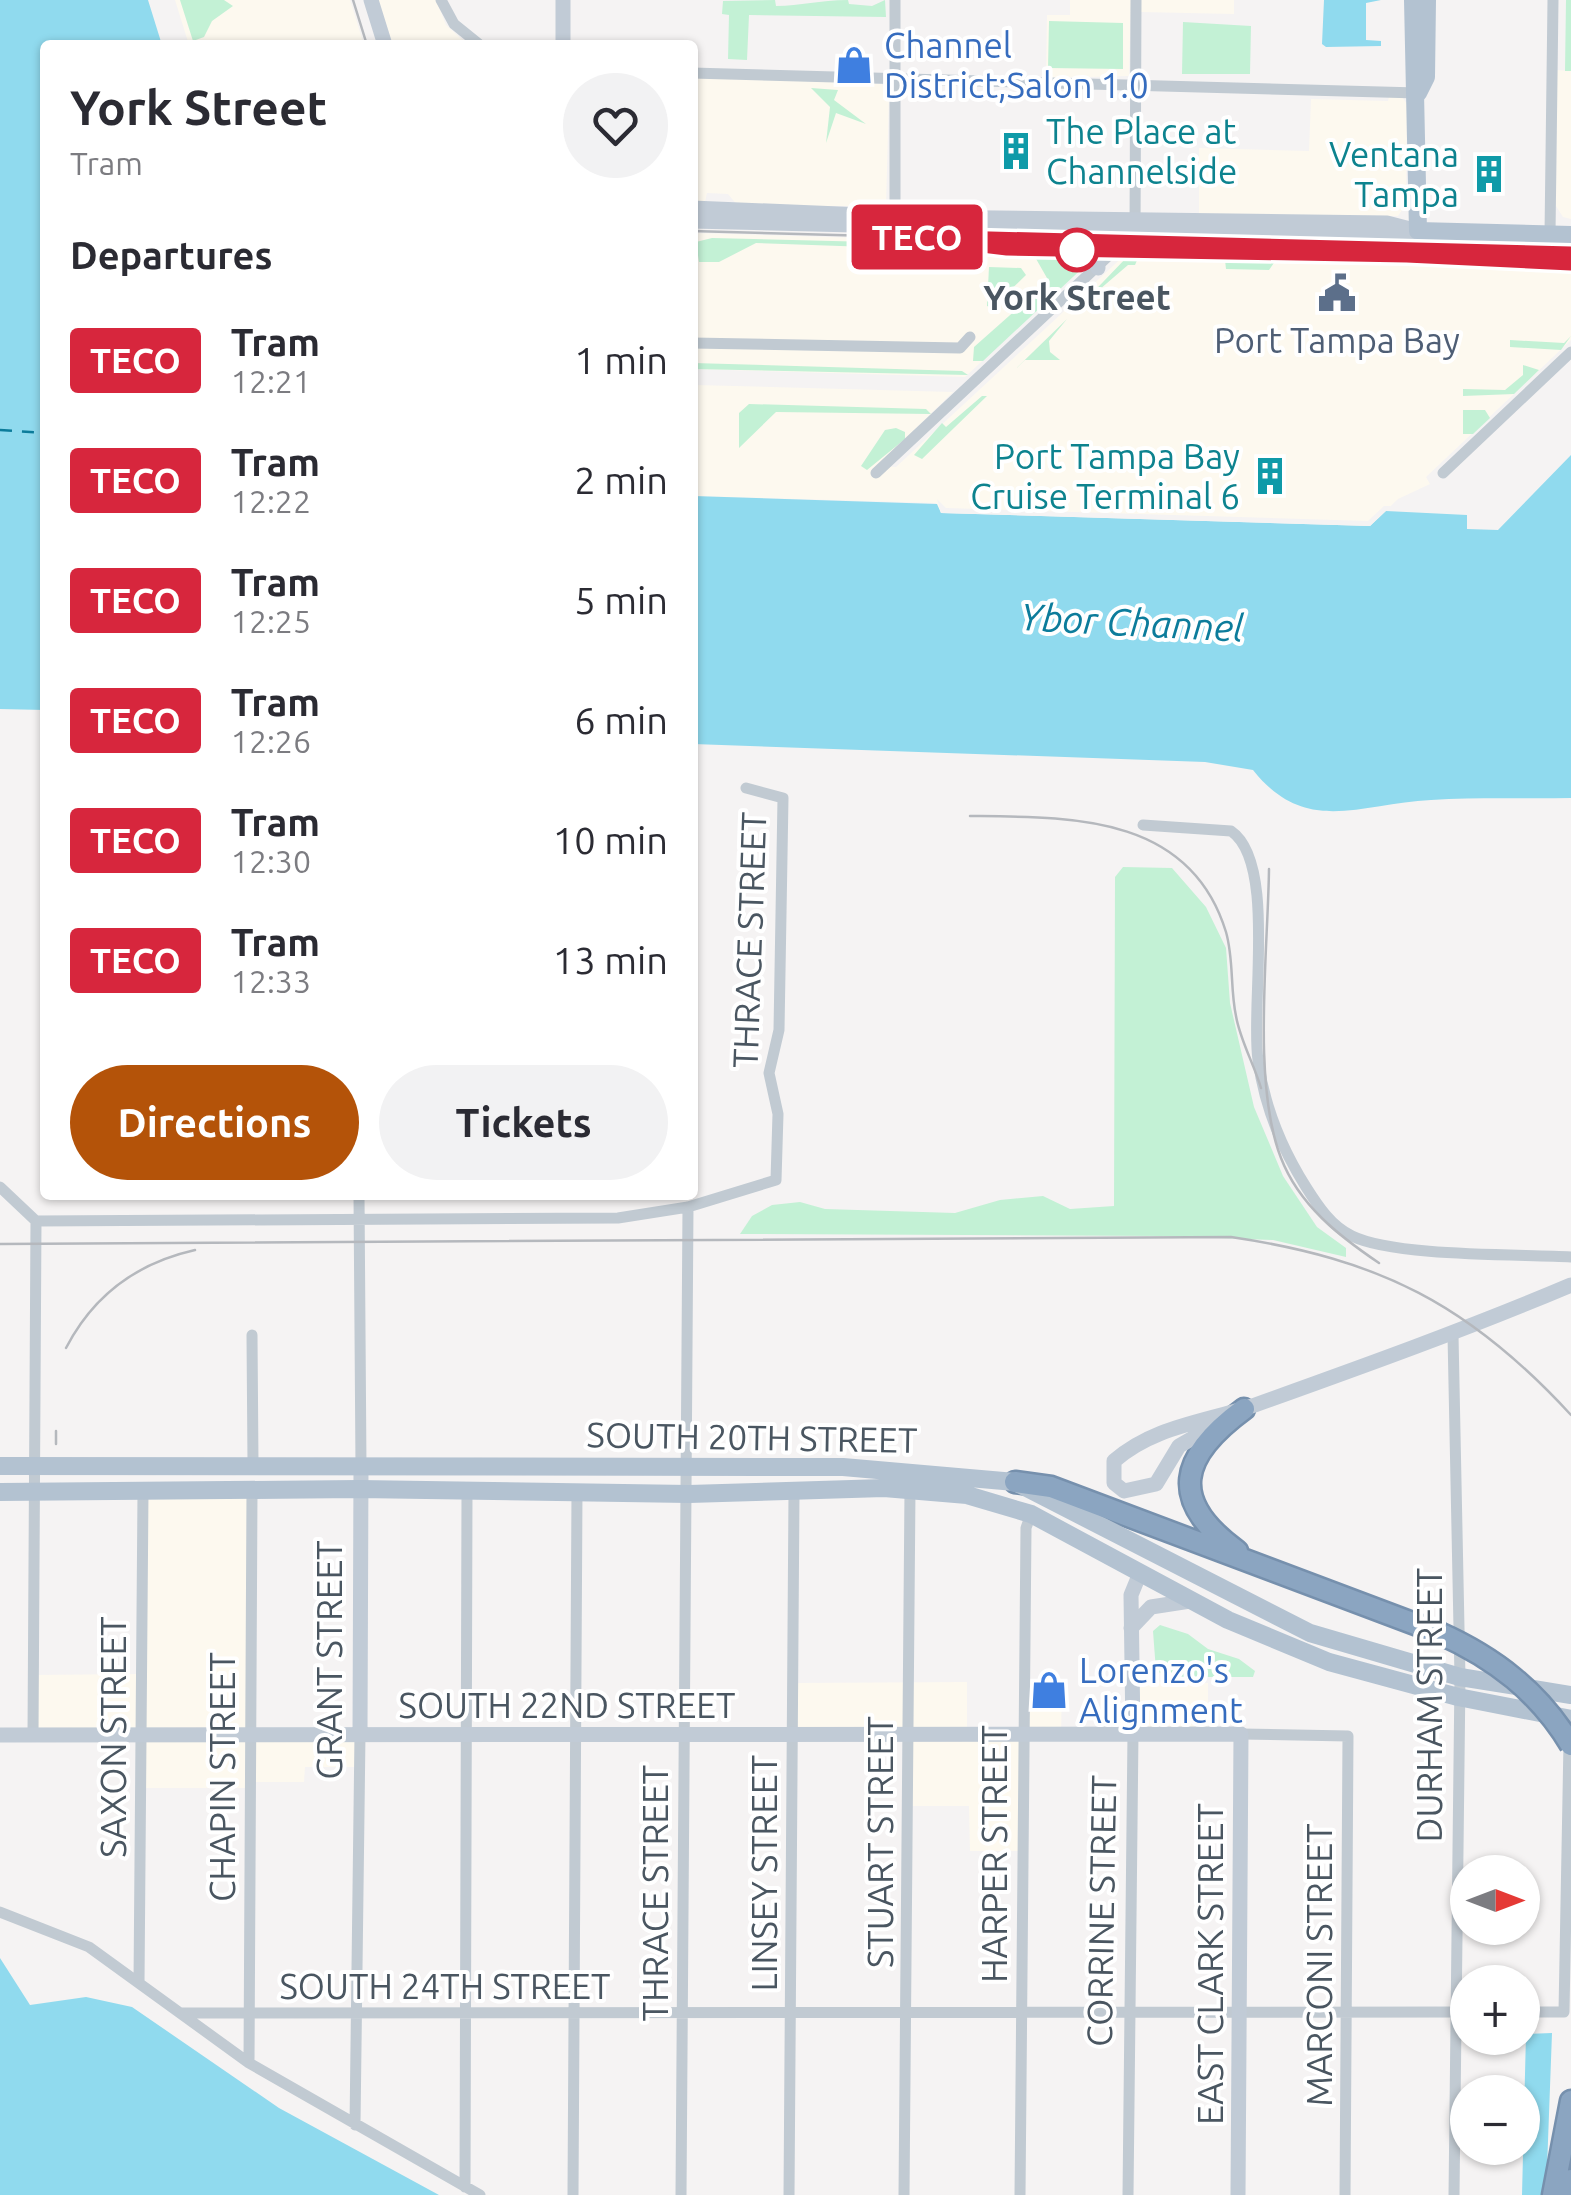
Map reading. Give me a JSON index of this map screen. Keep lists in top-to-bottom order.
{
  "streets": {
    "main road": ["SOUTH 20TH STREET"],
    "street": [
      "THRACE STREET",
      "GRANT STREET",
      "SOUTH 22ND STREET",
      "DURHAM STREET",
      "SAXON STREET",
      "CHAPIN STREET",
      "STUART STREET",
      "HARPER STREET",
      "LINSEY STREET",
      "CORRINE STREET",
      "EAST CLARK STREET",
      "MARCONI STREET",
      "SOUTH 24TH STREET"
    ]
  },
  "crossings": [
    ["THRACE STREET", "SOUTH 20TH STREET"],
    ["THRACE STREET", "SOUTH 22ND STREET"],
    ["THRACE STREET", "SOUTH 24TH STREET"],
    ["SOUTH 20TH STREET", "GRANT STREET"],
    ["SOUTH 20TH STREET", "DURHAM STREET"],
    ["SOUTH 20TH STREET", "SAXON STREET"],
    ["SOUTH 20TH STREET", "CHAPIN STREET"],
    ["SOUTH 20TH STREET", "STUART STREET"],
    ["SOUTH 20TH STREET", "HARPER STREET"],
    ["SOUTH 20TH STREET", "LINSEY STREET"],
    ["SOUTH 20TH STREET", "CORRINE STREET"],
    ["GRANT STREET", "SOUTH 22ND STREET"],
    ["GRANT STREET", "SOUTH 24TH STREET"],
    ["SOUTH 22ND STREET", "SAXON STREET"],
    ["SOUTH 22ND STREET", "CHAPIN STREET"],
    ["SOUTH 22ND STREET", "STUART STREET"],
    ["SOUTH 22ND STREET", "HARPER STREET"],
    ["SOUTH 22ND STREET", "LINSEY STREET"],
    ["SOUTH 22ND STREET", "CORRINE STREET"],
    ["SOUTH 22ND STREET", "EAST CLARK STREET"],
    ["SOUTH 22ND STREET", "MARCONI STREET"],
    ["CHAPIN STREET", "SOUTH 24TH STREET"],
    ["STUART STREET", "SOUTH 24TH STREET"],
    ["HARPER STREET", "SOUTH 24TH STREET"],
    ["LINSEY STREET", "SOUTH 24TH STREET"],
    ["CORRINE STREET", "SOUTH 24TH STREET"],
    ["EAST CLARK STREET", "MARCONI STREET"],
    ["EAST CLARK STREET", "SOUTH 24TH STREET"],
    ["MARCONI STREET", "SOUTH 24TH STREET"]
  ],
  "water": ["Ybor Channel"],
  "places": {
    "shop": ["Channel District;Salon 1.0", "Lorenzo's Alignment"],
    "building": ["The Place at Channelside", "Ventana Tampa", "Port Tampa Bay Cruise Terminal 6"],
    "other": ["York Street"],
    "public building": ["Port Tampa Bay"]
  },
  "lines": ["tram line TECO"],
  "north": "right",
  "page": {
    "on_map": "TECO",
    "heading": [
      ["York Street", "Tram"],
      "Departures"
    ],
    "list": [
      {
        "mark": "TECO",
        "name": "Tram",
        "note": "12:21",
        "value": "1 min"
      },
      {
        "mark": "TECO",
        "name": "Tram",
        "note": "12:22",
        "value": "2 min"
      },
      {
        "mark": "TECO",
        "name": "Tram",
        "note": "12:25",
        "value": "5 min"
      },
      {
        "mark": "TECO",
        "name": "Tram",
        "note": "12:26",
        "value": "6 min"
      },
      {
        "mark": "TECO",
        "name": "Tram",
        "note": "12:30",
        "value": "10 min"
      },
      {
        "mark": "TECO",
        "name": "Tram",
        "note": "12:33",
        "value": "13 min"
      }
    ],
    "buttons": ["Directions", "Tickets"],
    "map_buttons": ["+", "−"]
  }
}
